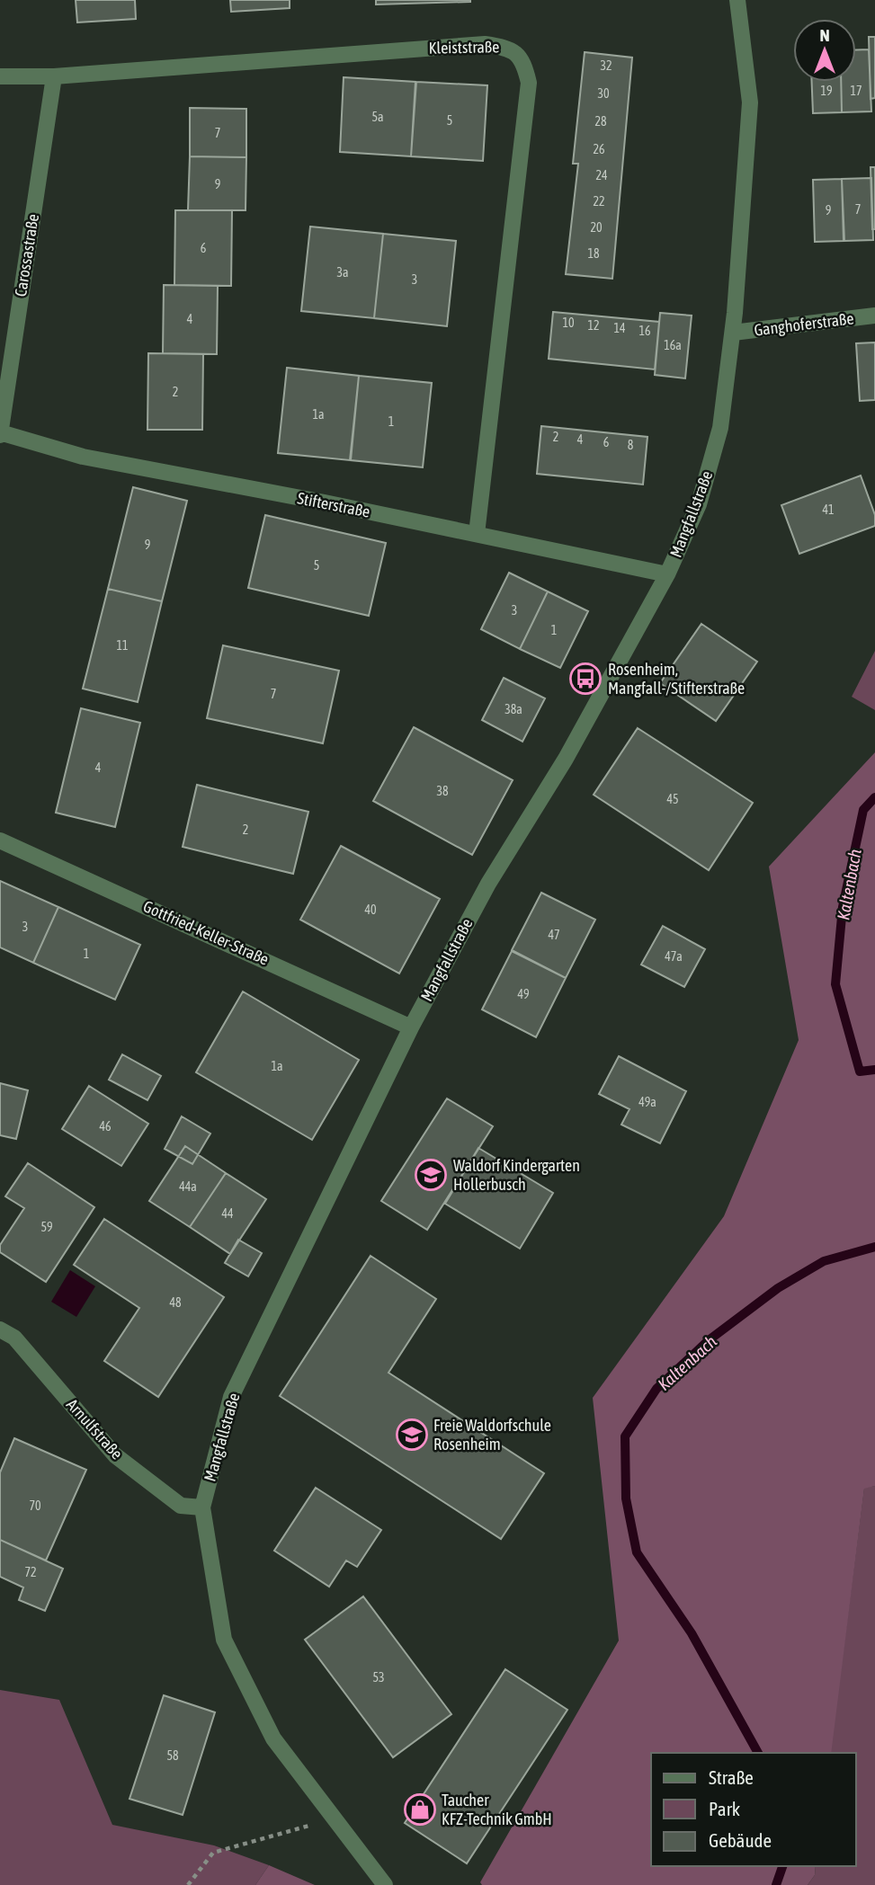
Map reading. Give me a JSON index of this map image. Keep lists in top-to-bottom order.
{
  "streets": {
    "street": [
      "Kleiststraße",
      "Carossastraße",
      "Ganghoferstraße",
      "Stifterstraße",
      "Mangfallstraße",
      "Gottfried-Keller-Straße",
      "Arnulfstraße"
    ]
  },
  "crossings": [
    ["Kleiststraße", "Carossastraße"],
    ["Kleiststraße", "Stifterstraße"],
    ["Carossastraße", "Stifterstraße"],
    ["Ganghoferstraße", "Mangfallstraße"],
    ["Stifterstraße", "Mangfallstraße"],
    ["Mangfallstraße", "Gottfried-Keller-Straße"],
    ["Mangfallstraße", "Arnulfstraße"]
  ],
  "water": ["Kaltenbach"],
  "places": {
    "bus stop": ["Rosenheim, Mangfall-/Stifterstraße"],
    "school or university": ["Waldorf Kindergarten Hollerbusch", "Freie Waldorfschule Rosenheim"],
    "shop": ["Taucher KFZ-Technik GmbH"]
  },
  "house_numbers": [
    "32",
    "19",
    "17",
    "30",
    "5a",
    "5",
    "28",
    "7",
    "26",
    "24",
    "9",
    "22",
    "7",
    "9",
    "20",
    "6",
    "18",
    "3a",
    "3",
    "4",
    "10",
    "12",
    "14",
    "16",
    "16a",
    "2",
    "1a",
    "1",
    "2",
    "4",
    "6",
    "8",
    "41",
    "9",
    "5",
    "3",
    "1",
    "11",
    "7",
    "38a",
    "4",
    "38",
    "45",
    "2",
    "40",
    "3",
    "47",
    "1",
    "47a",
    "49",
    "1a",
    "49a",
    "46",
    "44a",
    "44",
    "59",
    "48",
    "70",
    "72",
    "53",
    "58"
  ],
  "legend": ["Straße", "Park", "Gebäude"],
  "north": "top"
}
